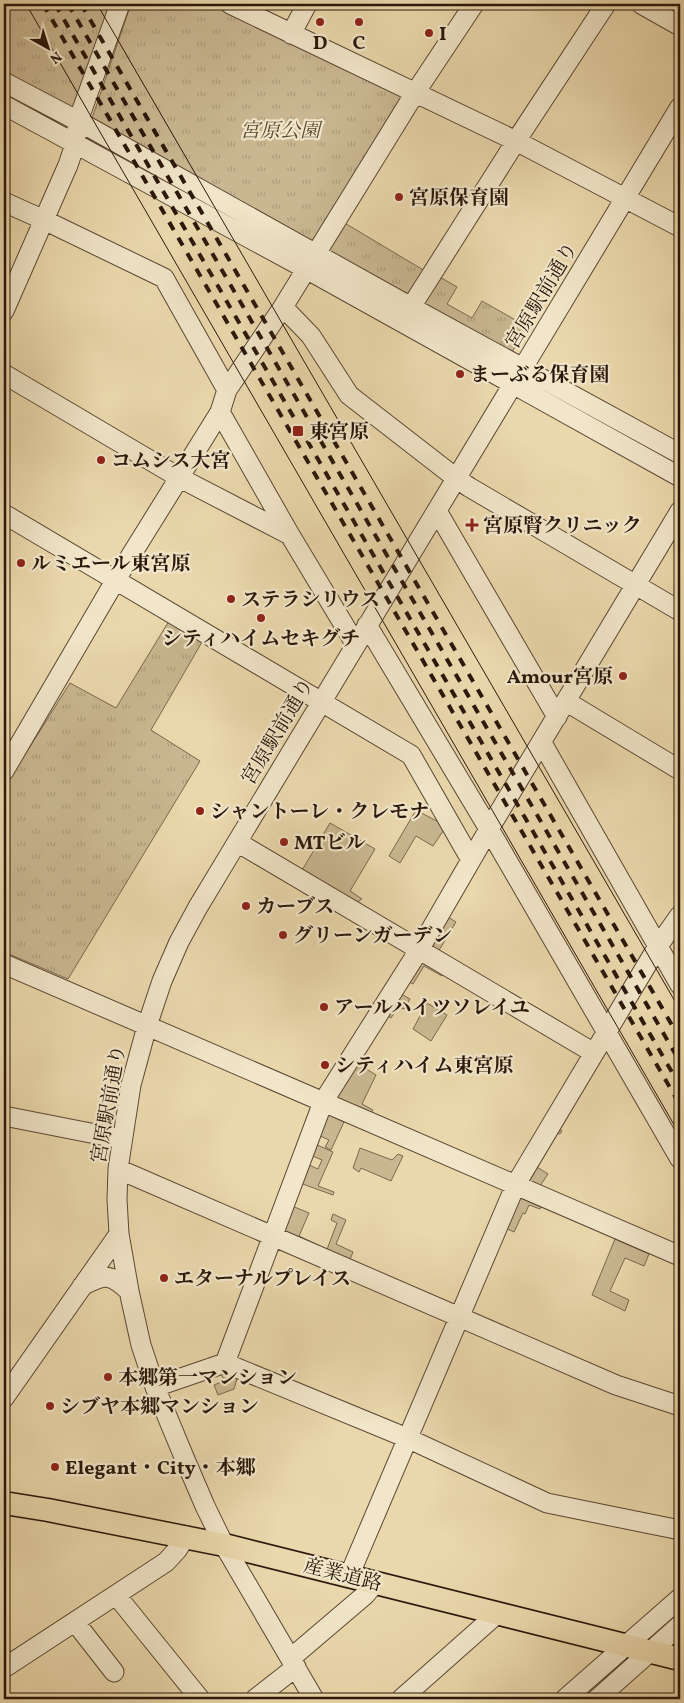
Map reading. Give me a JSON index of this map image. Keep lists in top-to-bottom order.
{
  "streets": {
    "main road": ["産業道路"],
    "street": ["宮原駅前通り"]
  },
  "crossings": [
    ["宮原駅前通り", "産業道路"]
  ],
  "parks": ["宮原公園"],
  "places": {
    "other": [
      "D",
      "C",
      "I",
      "宮原保育園",
      "まーぶる保育園",
      "コムシス大宮",
      "ルミエール東宮原",
      "ステラシリウス",
      "シティハイムセキグチ",
      "Amour宮原",
      "シャントーレ・クレモナ",
      "MTビル",
      "カーブス",
      "グリーンガーデン",
      "アールハイツソレイユ",
      "シティハイム東宮原",
      "エターナルプレイス",
      "本郷第一マンション",
      "シブヤ本郷マンション",
      "Elegant・City・本郷"
    ],
    "transit": ["東宮原"],
    "health": ["宮原腎クリニック"]
  },
  "north": "bottom right"
}
